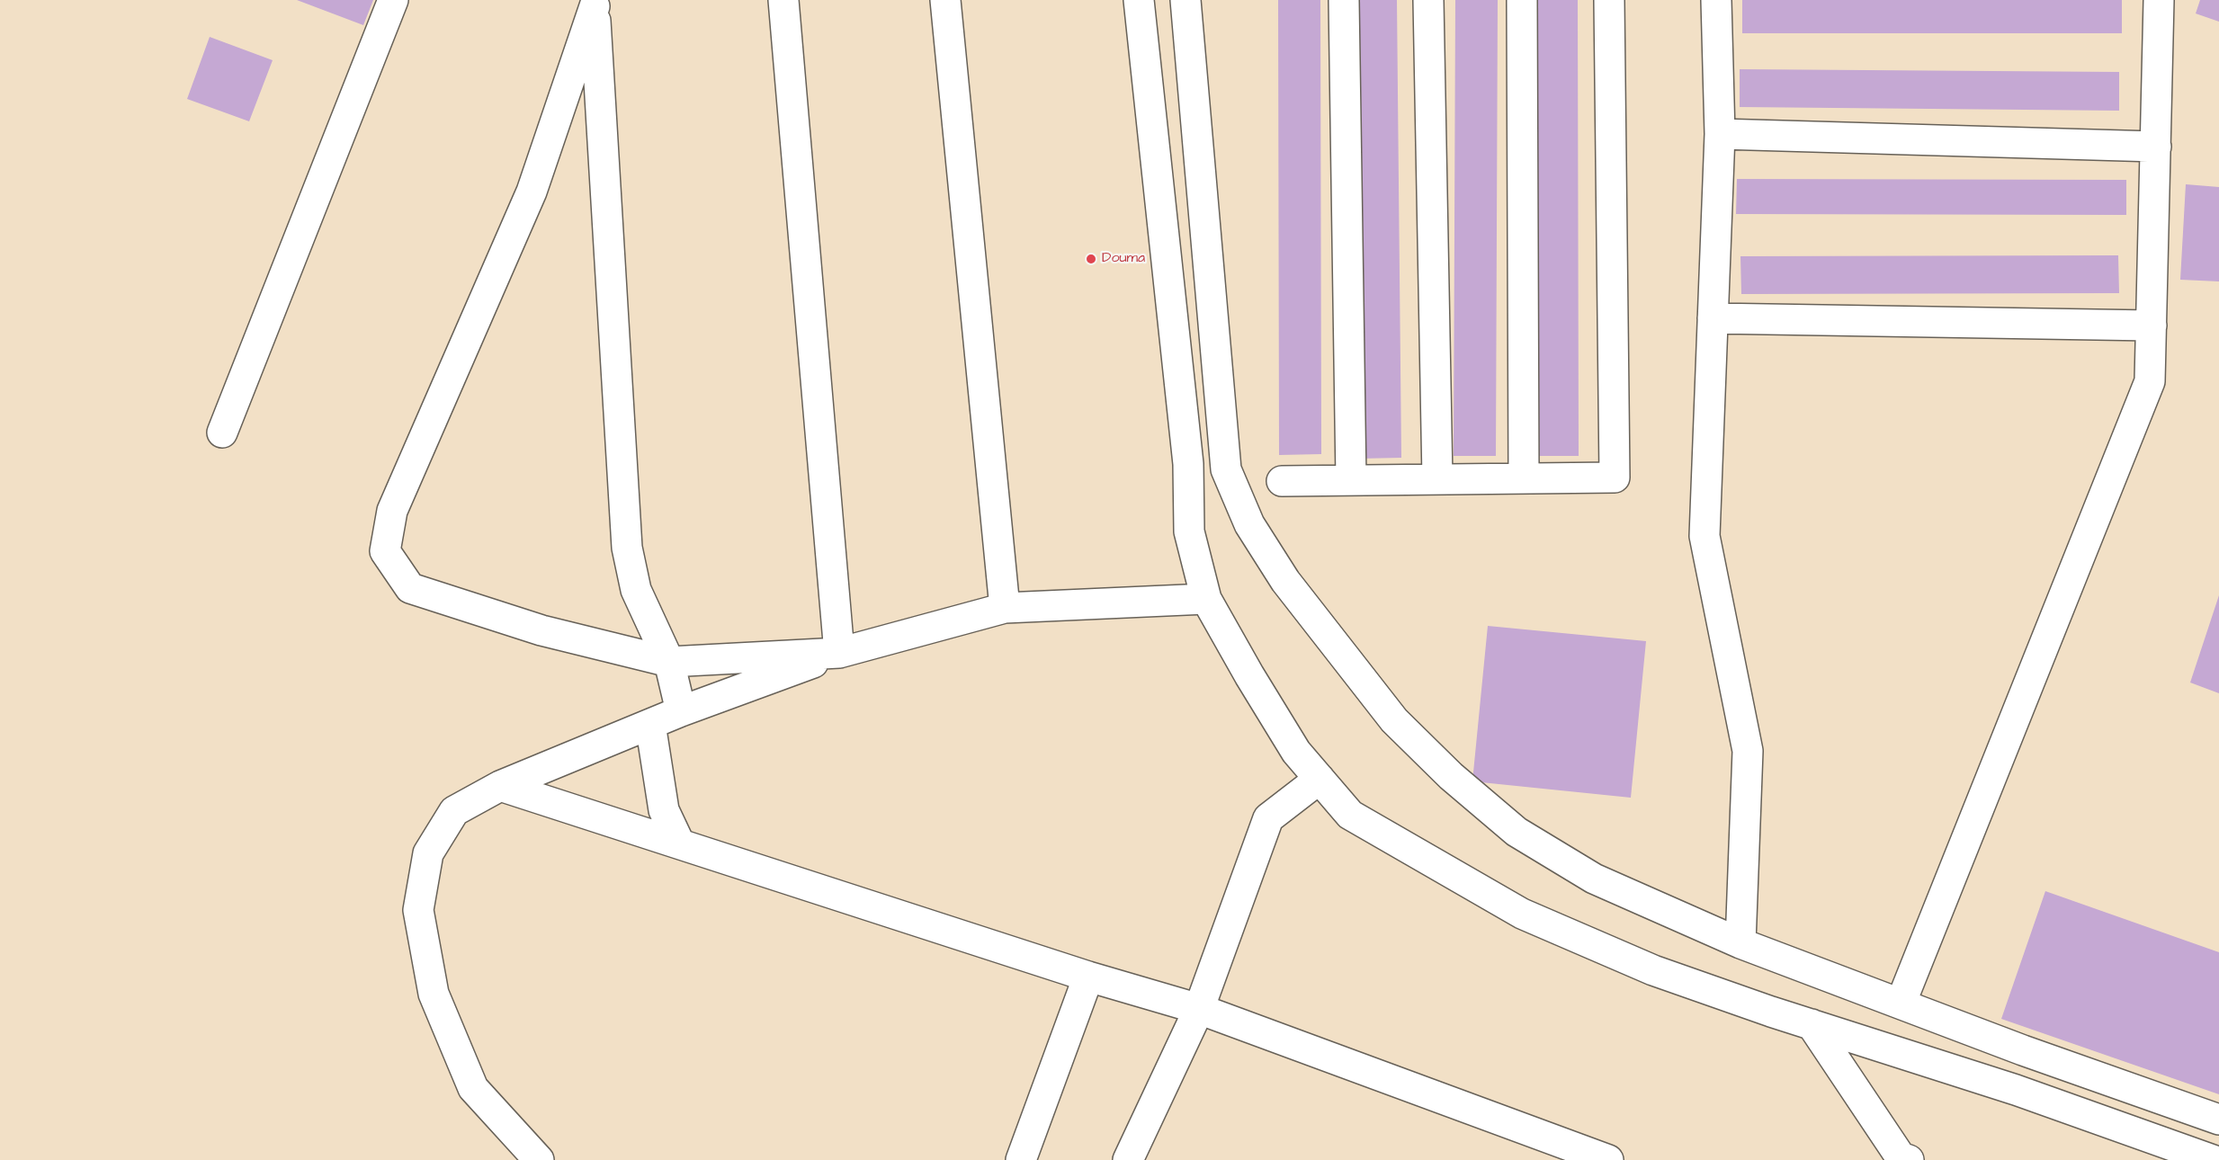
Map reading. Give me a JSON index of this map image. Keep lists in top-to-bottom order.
{
  "places": ["Douma"]
}
